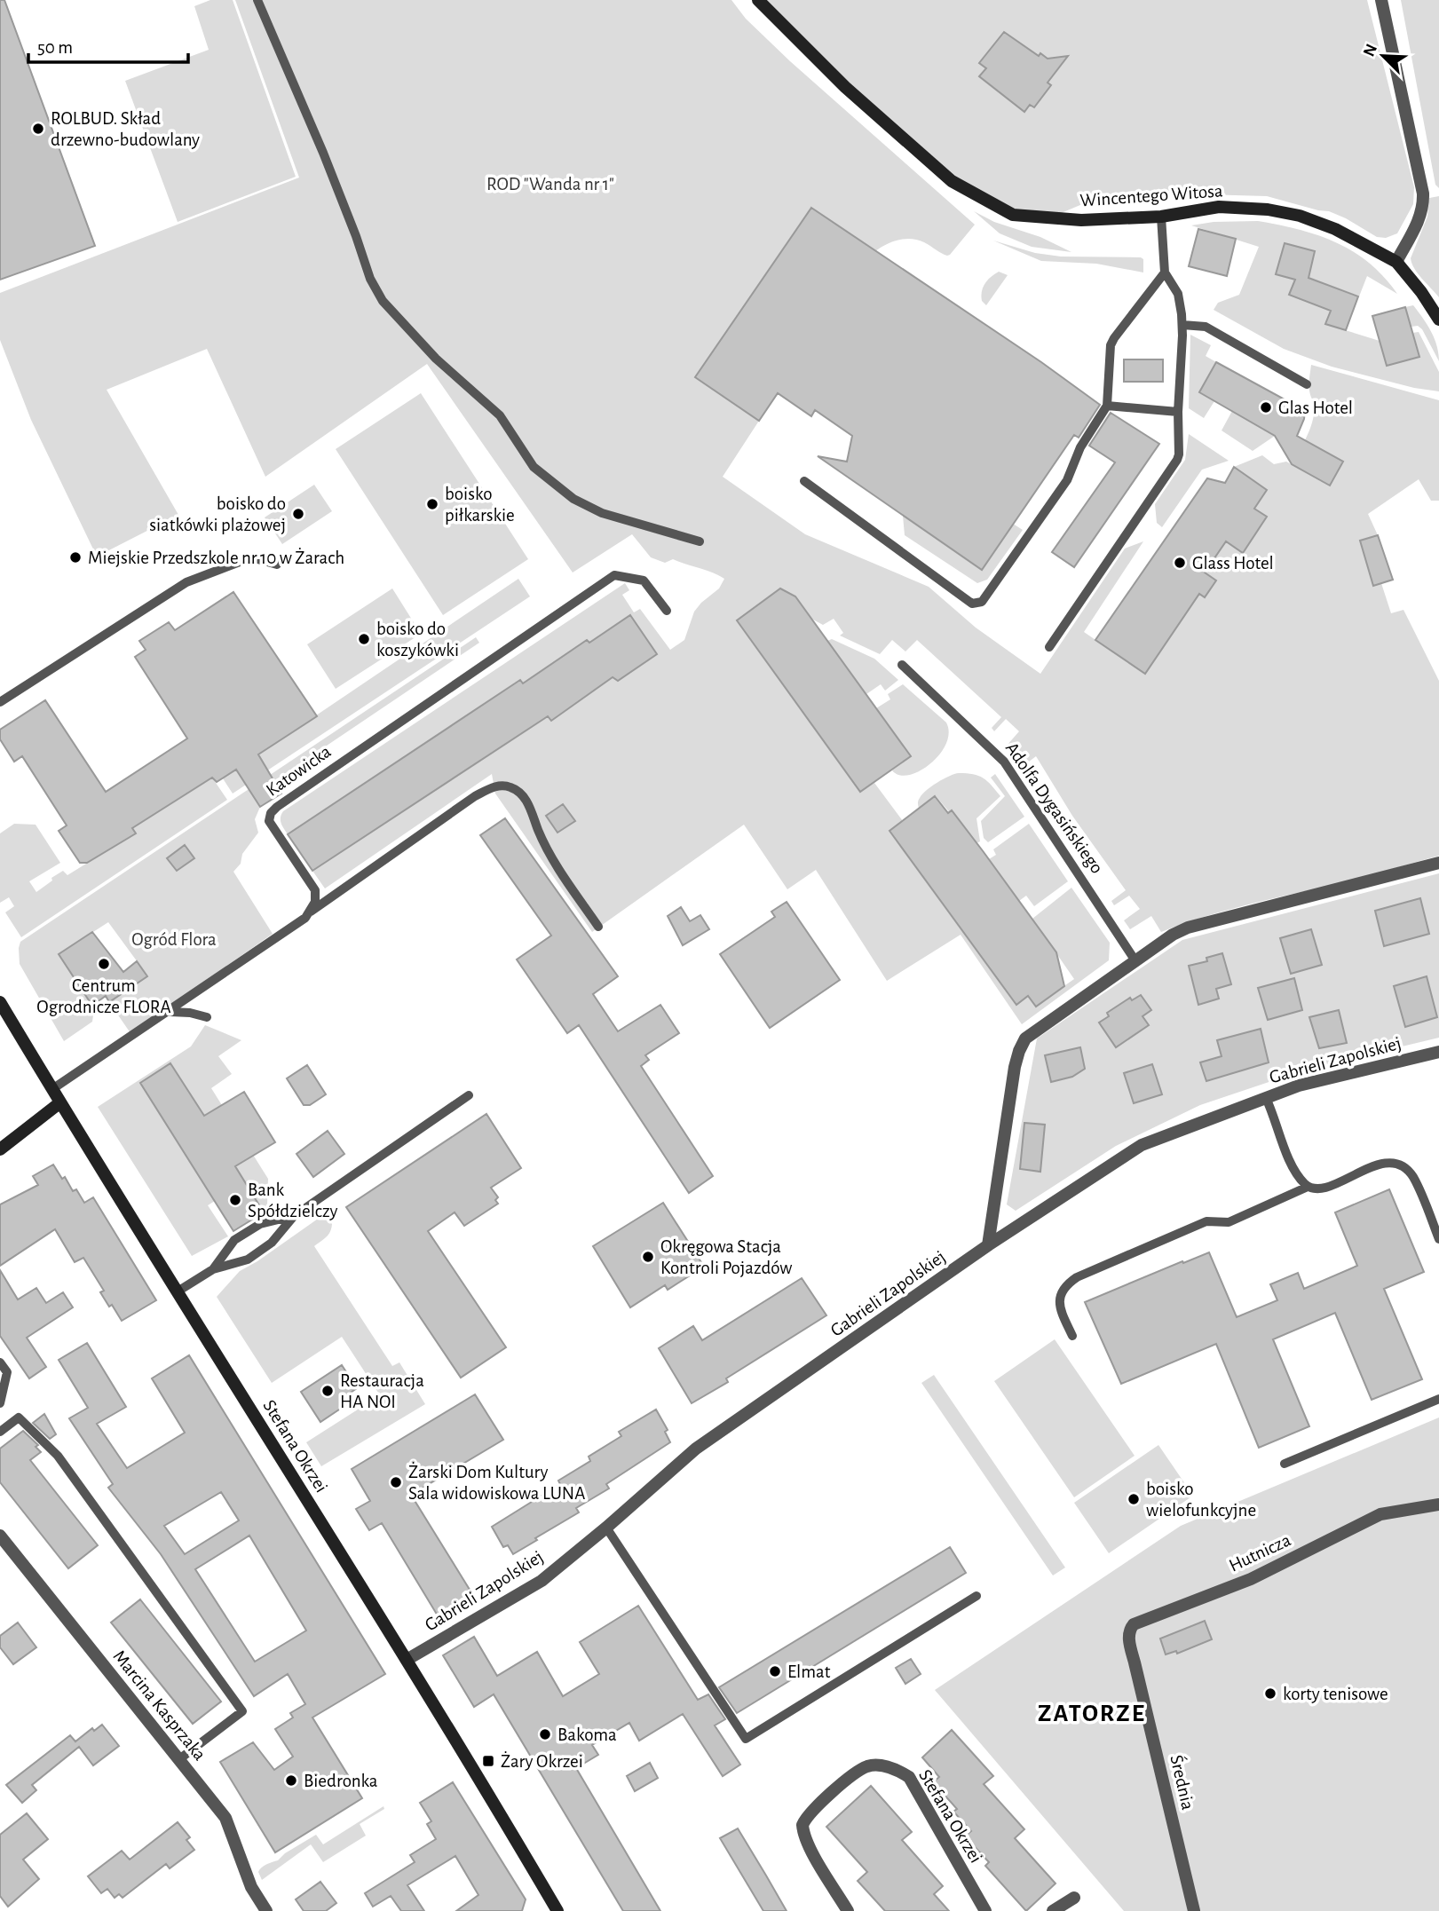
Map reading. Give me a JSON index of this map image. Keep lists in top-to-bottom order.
{
  "streets": {
    "street": [
      "Wincentego Witosa",
      "Gabrieli Zapolskiej",
      "Stefana Okrzei",
      "Hutnicza",
      "Marcina Kasprzaka",
      "Średnia"
    ],
    "lane": ["Katowicka", "Adolfa Dygasińskiego"]
  },
  "crossings": [
    ["Gabrieli Zapolskiej", "Stefana Okrzei"],
    ["Hutnicza", "Średnia"]
  ],
  "districts": ["ZATORZE"],
  "parks": ["ROD \"Wanda nr 1\"", "Ogród Flora"],
  "places": {
    "other": [
      "ROLBUD. Skład drzewno-budowlany",
      "Glas Hotel",
      "boisko piłkarskie",
      "boisko do siatkówki plażowej",
      "Miejskie Przedszkole nr 10 w Żarach",
      "Glass Hotel",
      "boisko do koszykówki",
      "Centrum Ogrodnicze FLORA",
      "Bank Spółdzielczy",
      "Okręgowa Stacja Kontroli Pojazdów",
      "Restauracja HA NOI",
      "Żarski Dom Kultury Sala widowiskowa LUNA",
      "boisko wielofunkcyjne",
      "Elmat",
      "korty tenisowe",
      "Bakoma",
      "Biedronka"
    ],
    "transit": ["Żary Okrzei"]
  },
  "scale_bar": "50 m",
  "north": "top left"
}
